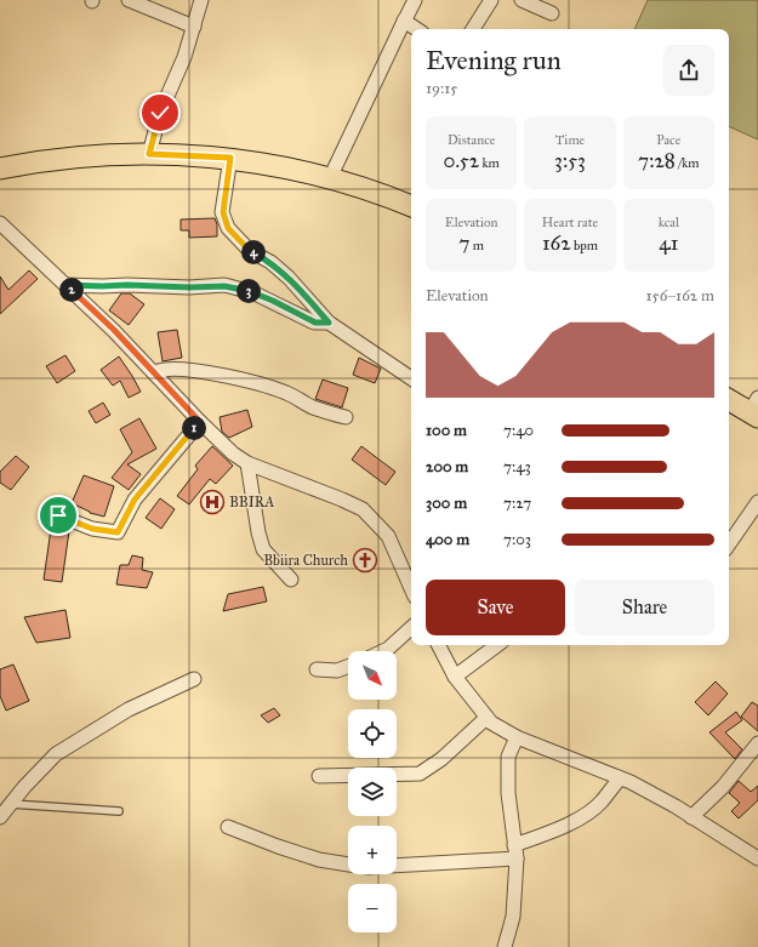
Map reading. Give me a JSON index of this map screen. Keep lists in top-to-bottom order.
{
  "places": {
    "hospital": ["BBIRA"],
    "church": ["Bbiira Church"]
  },
  "north": "bottom right",
  "page": {
    "heading": ["Evening run", "19:15"],
    "stats": [
      ["Distance", "0.52 km"],
      ["Time", "3:53"],
      ["Pace", "7:28 /km"],
      ["Elevation", "7 m"],
      ["Heart rate", "162 bpm"],
      ["kcal", "41"]
    ],
    "pins": [
      "4",
      "2",
      "3",
      "1"
    ],
    "chart": ["Elevation", "156–162 m"],
    "list": [
      {
        "name": "100 m",
        "note": "7:40"
      },
      {
        "name": "200 m",
        "note": "7:43"
      },
      {
        "name": "300 m",
        "note": "7:27"
      },
      {
        "name": "400 m",
        "note": "7:03"
      }
    ],
    "buttons": ["Save", "Share"],
    "map_buttons": ["+", "−"]
  }
}
